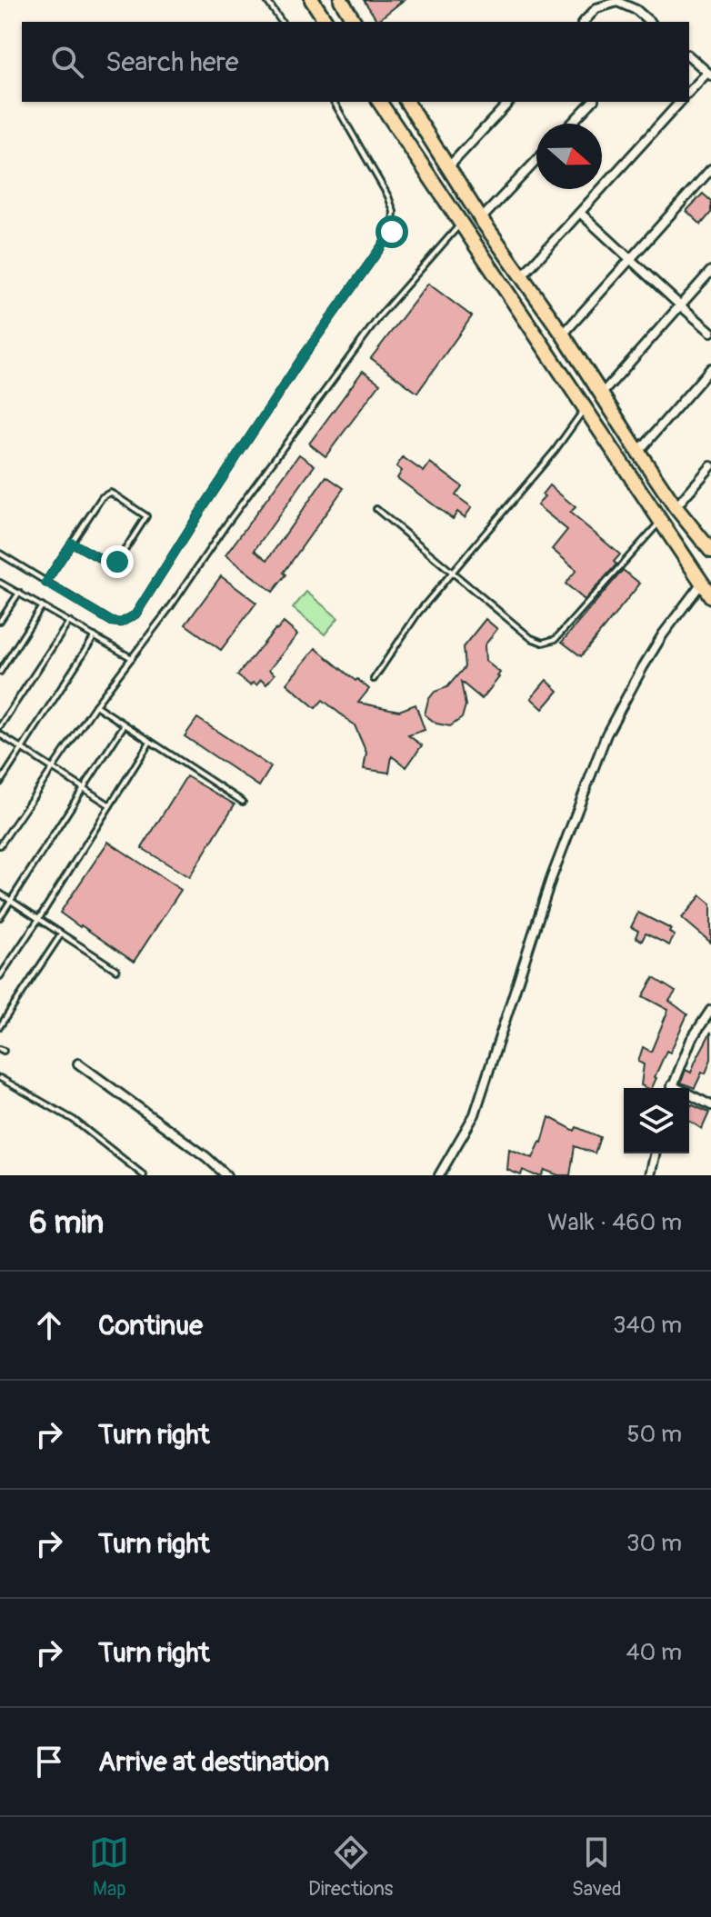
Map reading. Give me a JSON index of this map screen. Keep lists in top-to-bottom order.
{
  "north": "right",
  "page": {
    "search": "Search here",
    "heading": ["6 min", "Walk · 460 m"],
    "list": [
      ["Continue", "340 m"],
      ["Turn right", "50 m"],
      ["Turn right", "30 m"],
      ["Turn right", "40 m"],
      "Arrive at destination"
    ],
    "nav": ["Map", "Directions", "Saved"]
  }
}
